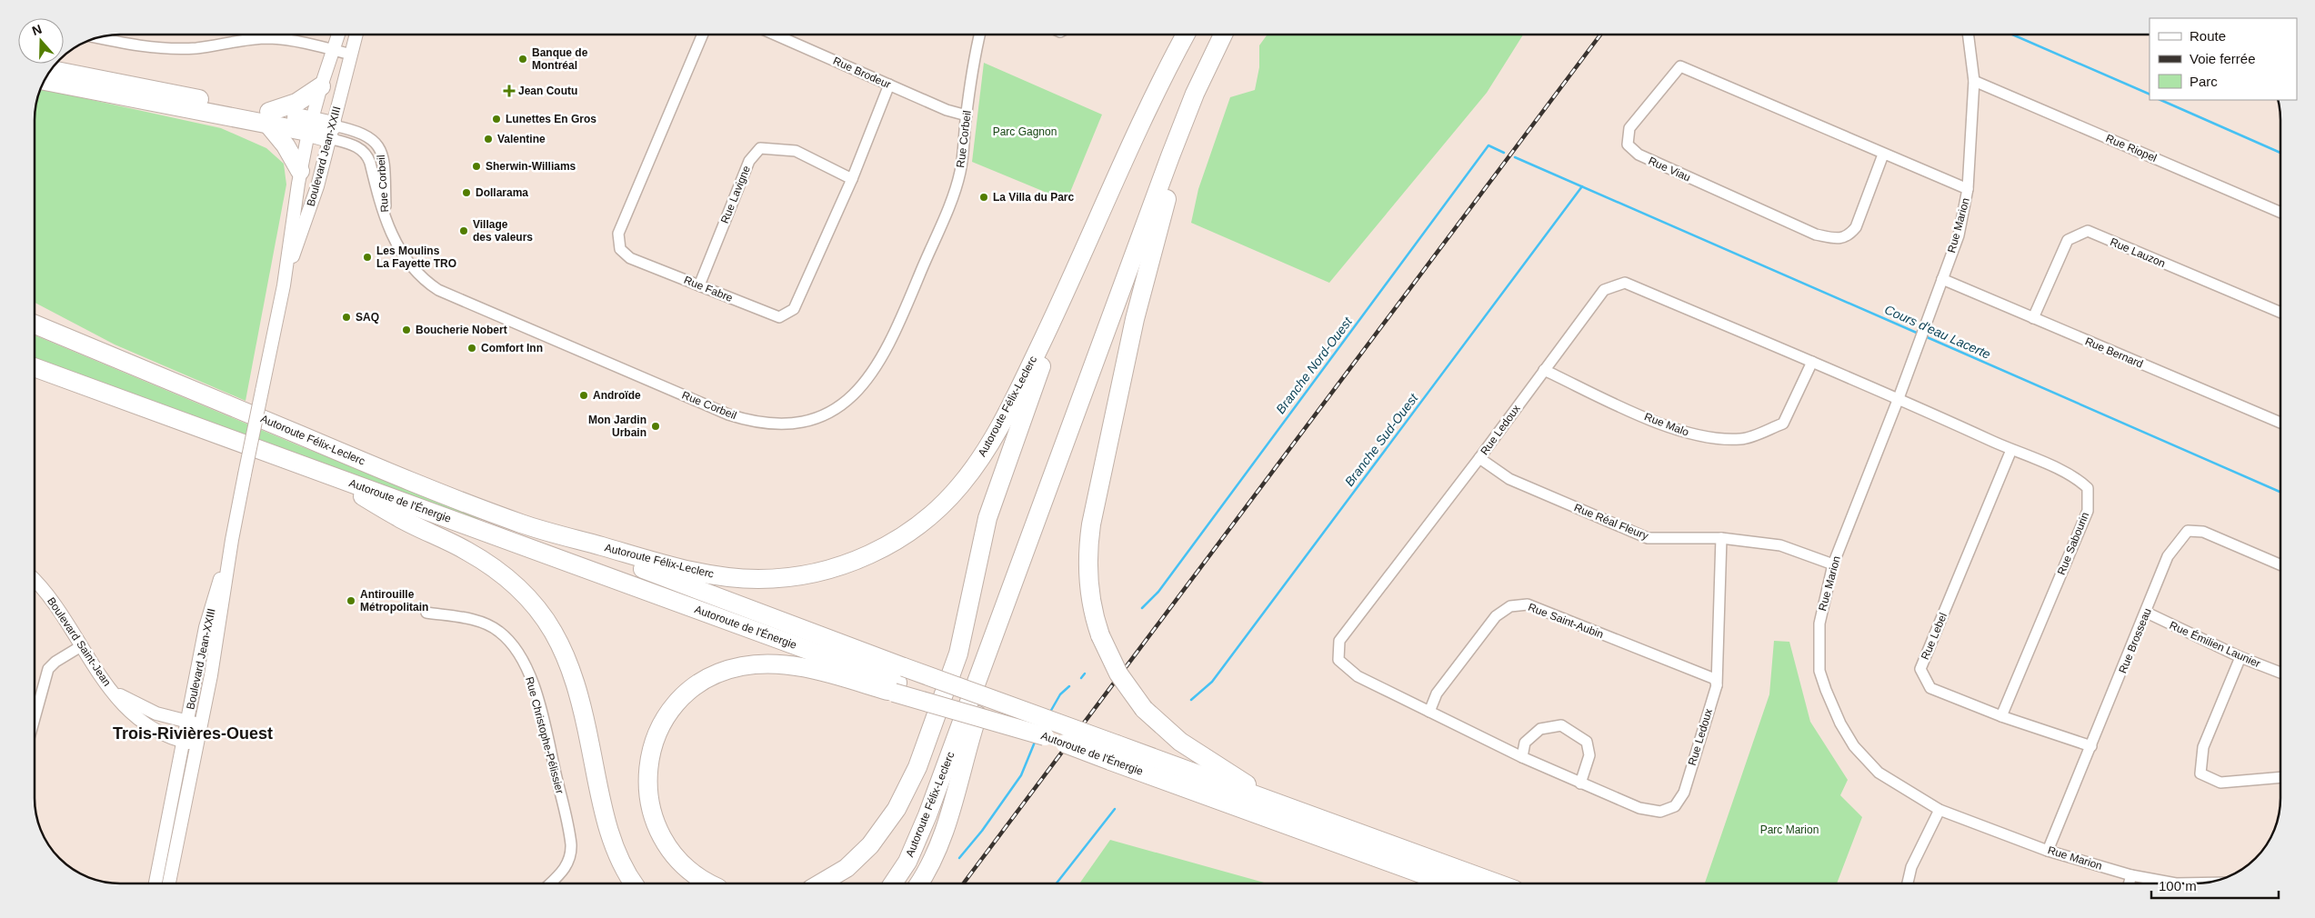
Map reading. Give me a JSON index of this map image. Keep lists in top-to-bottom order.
{
  "streets": {
    "highway": ["Autoroute Félix-Leclerc", "Autoroute de l'Énergie"],
    "street": [
      "Rue Brodeur",
      "Rue Corbeil",
      "Rue Riopel",
      "Boulevard Jean-XXIII",
      "Rue Viau",
      "Rue Lavigne",
      "Rue Marion",
      "Rue Lauzon",
      "Rue Fabre",
      "Rue Bernard",
      "Rue Malo",
      "Rue Ledoux",
      "Rue Réal Fleury",
      "Rue Sabourin",
      "Rue Saint-Aubin",
      "Rue Lebel",
      "Rue Brosseau",
      "Boulevard Saint-Jean",
      "Rue Émilien Launier",
      "Rue Christophe-Pélissier"
    ]
  },
  "crossings": [
    ["Rue Brodeur", "Rue Corbeil"],
    ["Rue Brodeur", "Rue Fabre"],
    ["Rue Corbeil", "Boulevard Jean-XXIII"],
    ["Rue Riopel", "Rue Marion"],
    ["Boulevard Jean-XXIII", "Boulevard Saint-Jean"],
    ["Rue Viau", "Rue Marion"],
    ["Rue Lavigne", "Rue Fabre"],
    ["Rue Marion", "Rue Bernard"],
    ["Rue Marion", "Rue Ledoux"],
    ["Rue Marion", "Rue Réal Fleury"],
    ["Rue Marion", "Rue Sabourin"],
    ["Rue Marion", "Rue Brosseau"],
    ["Rue Lauzon", "Rue Bernard"],
    ["Autoroute Félix-Leclerc", "Autoroute de l'Énergie"],
    ["Rue Malo", "Rue Ledoux"],
    ["Rue Ledoux", "Rue Réal Fleury"],
    ["Rue Ledoux", "Rue Sabourin"],
    ["Rue Ledoux", "Rue Saint-Aubin"],
    ["Rue Sabourin", "Rue Lebel"],
    ["Rue Lebel", "Rue Brosseau"],
    ["Rue Brosseau", "Rue Émilien Launier"]
  ],
  "districts": ["Trois-Rivières-Ouest"],
  "water": ["Cours d'eau Lacerte", "Branche Nord-Ouest", "Branche Sud-Ouest"],
  "parks": ["Parc Gagnon", "Parc Marion"],
  "places": {
    "other": [
      "Banque de Montréal",
      "Lunettes En Gros",
      "Valentine",
      "Sherwin-Williams",
      "Dollarama",
      "La Villa du Parc",
      "Village des valeurs",
      "Les Moulins La Fayette TRO",
      "SAQ",
      "Boucherie Nobert",
      "Comfort Inn",
      "Androïde",
      "Mon Jardin Urbain",
      "Antirouille Métropolitain"
    ],
    "health": ["Jean Coutu"]
  },
  "legend": ["Route", "Voie ferrée", "Parc"],
  "scale_bar": "100 m",
  "north": "top"
}
